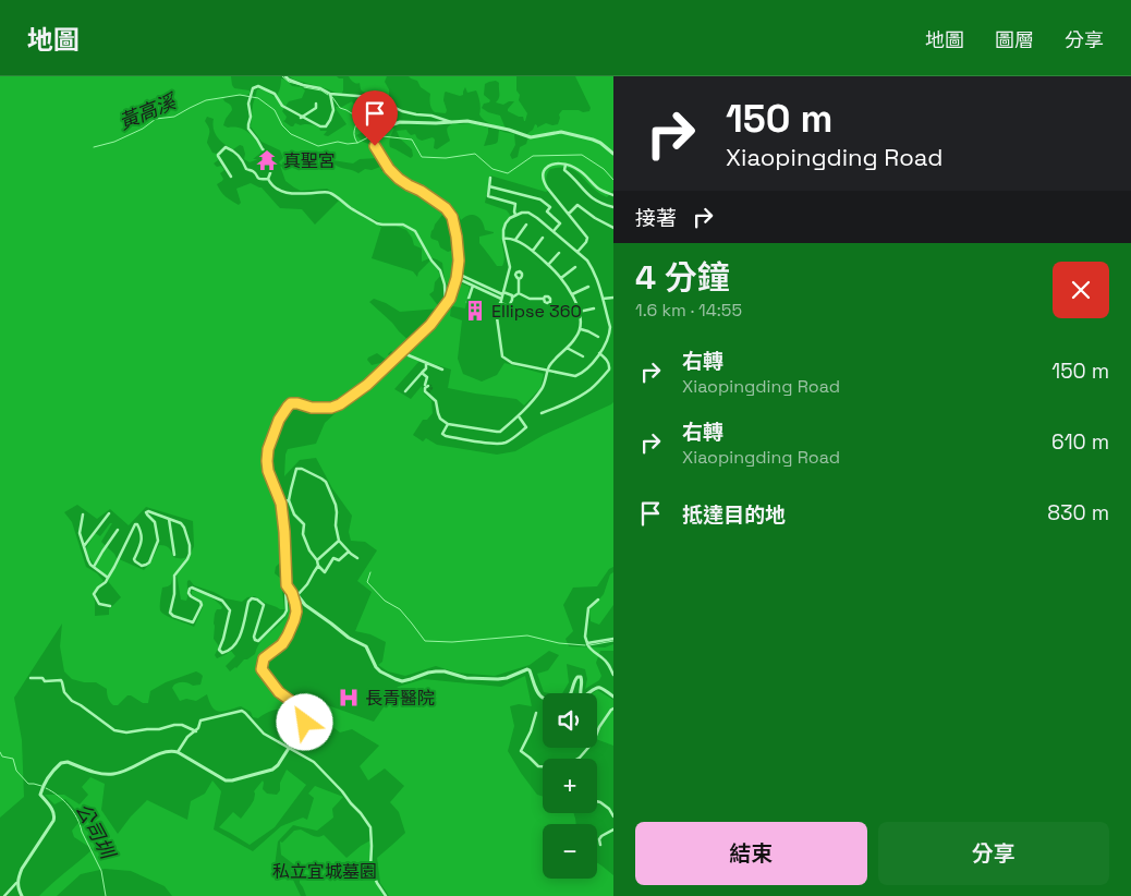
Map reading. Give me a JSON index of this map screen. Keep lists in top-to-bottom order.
{
  "water": ["黃高溪", "公司圳"],
  "parks": ["私立宜城墓園"],
  "places": {
    "temple": ["真聖宮"],
    "building": ["Ellipse 360"],
    "hospital": ["長青醫院"]
  },
  "page": {
    "header": "地圖",
    "nav": ["地圖", "圖層", "分享"],
    "turn": ["150 m", "Xiaopingding Road"],
    "then": "接著",
    "heading": ["4 分鐘", "1.6 km · 14:55"],
    "list": [
      {
        "name": "右轉",
        "note": "Xiaopingding Road",
        "value": "150 m"
      },
      {
        "name": "右轉",
        "note": "Xiaopingding Road",
        "value": "610 m"
      },
      {
        "name": "抵達目的地",
        "value": "830 m"
      }
    ],
    "map_buttons": ["+", "−"],
    "buttons": ["結束", "分享"]
  }
}
